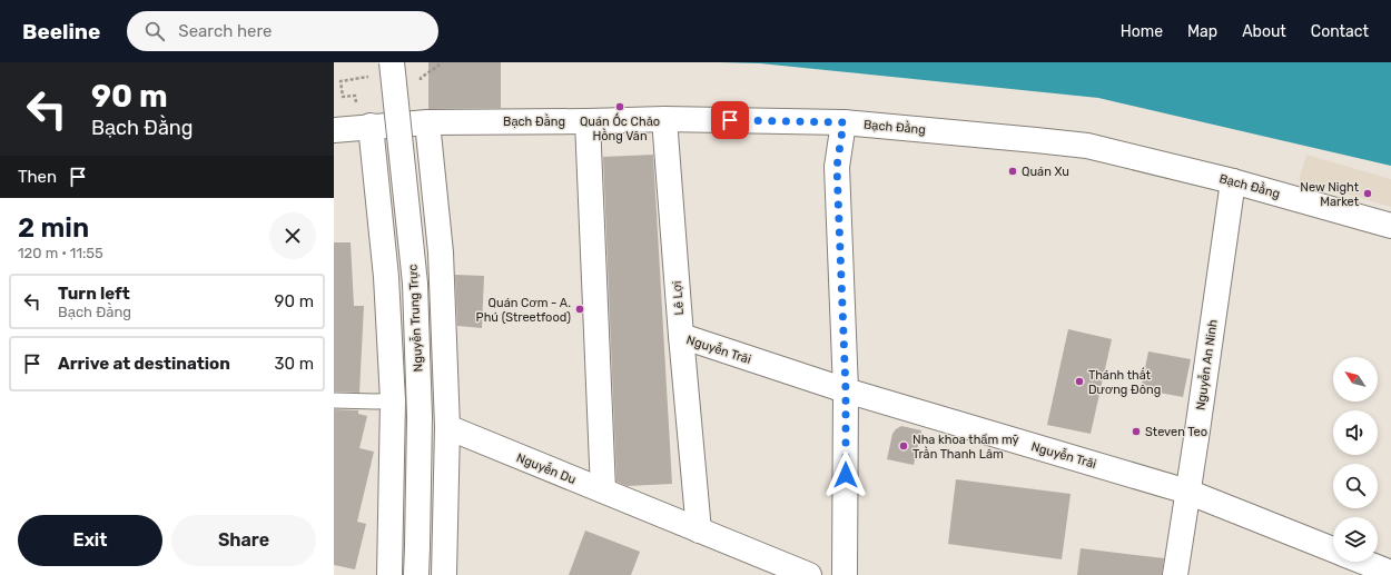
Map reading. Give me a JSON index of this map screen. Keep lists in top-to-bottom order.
{
  "streets": {
    "street": [
      "Bạch Đằng",
      "Lê Lợi",
      "Nguyễn Trung Trực",
      "Nguyễn Trãi",
      "Nguyễn An Ninh",
      "Nguyễn Du"
    ]
  },
  "crossings": [
    ["Bạch Đằng", "Lê Lợi"],
    ["Bạch Đằng", "Nguyễn An Ninh"],
    ["Lê Lợi", "Nguyễn Trãi"],
    ["Lê Lợi", "Nguyễn Du"],
    ["Nguyễn Trãi", "Nguyễn An Ninh"]
  ],
  "places": [
    "Quán Ốc Chảo Hồng Vân",
    "Quán Xu",
    "New Night Market",
    "Quán Cơm - A. Phú (Streetfood)",
    "Thánh thất Dương Đông",
    "Steven Teo",
    "Nha khoa thẩm mỹ Trần Thanh Lâm"
  ],
  "north": "top left",
  "page": {
    "header": "Beeline",
    "search": "Search here",
    "nav": [
      "Home",
      "Map",
      "About",
      "Contact"
    ],
    "turn": ["90 m", "Bạch Đằng"],
    "then": "Then",
    "heading": ["2 min", "120 m · 11:55"],
    "list": [
      {
        "name": "Turn left",
        "note": "Bạch Đằng",
        "value": "90 m"
      },
      {
        "name": "Arrive at destination",
        "value": "30 m"
      }
    ],
    "buttons": ["Exit", "Share"]
  }
}
